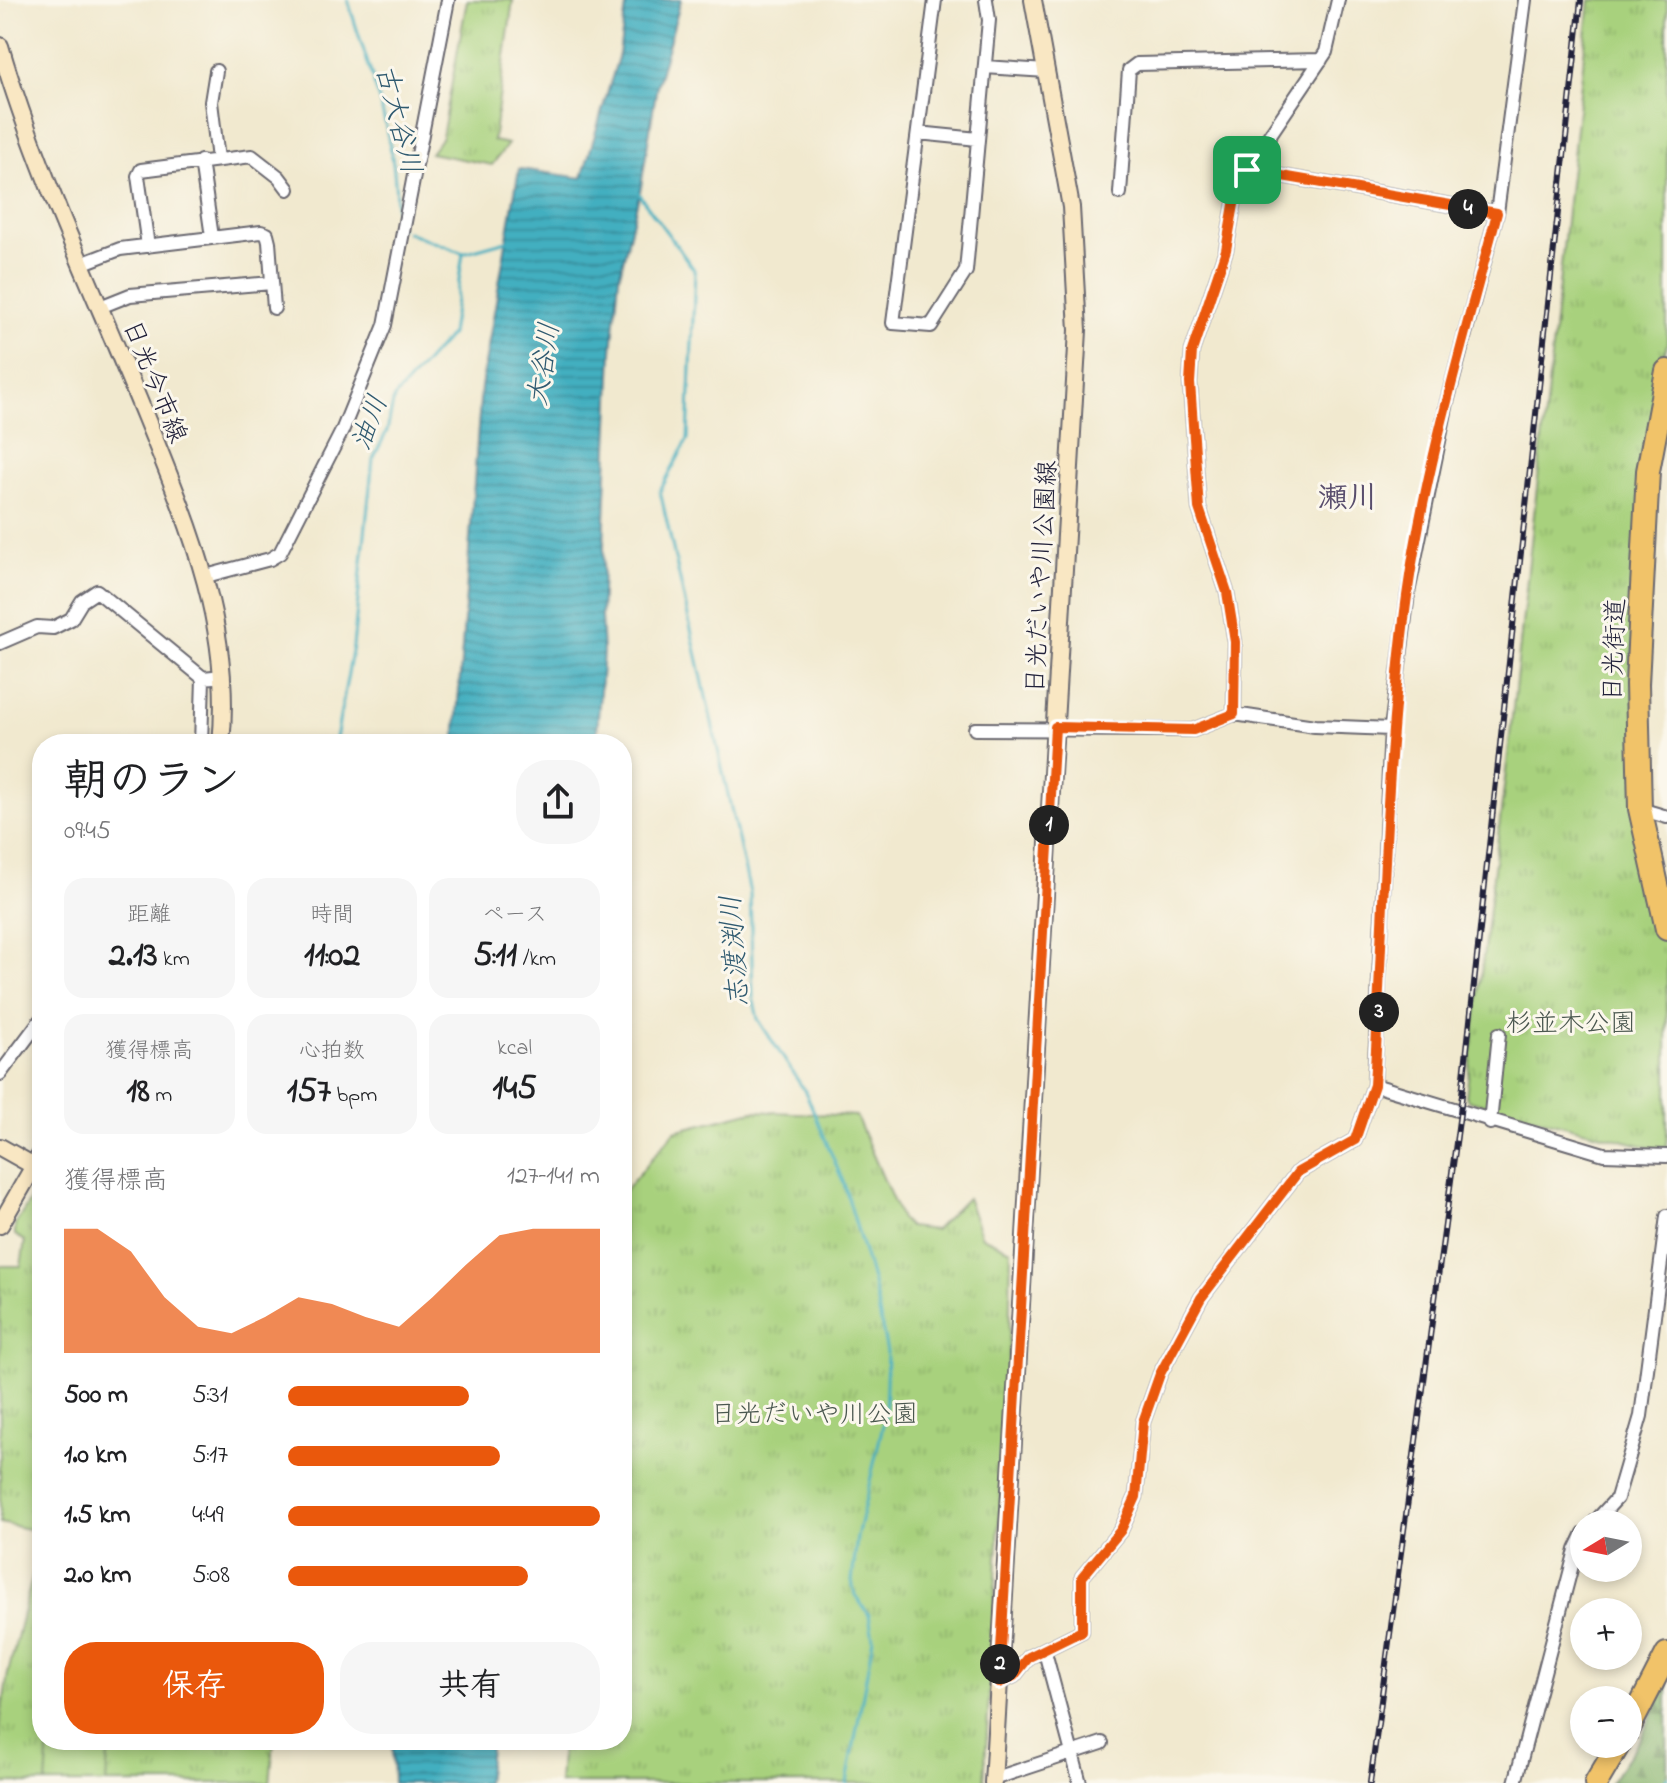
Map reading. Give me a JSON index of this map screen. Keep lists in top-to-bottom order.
{
  "streets": {
    "highway": ["日光街道"],
    "main road": ["日光今市線", "日光だいや川公園線"]
  },
  "districts": ["瀬川"],
  "water": [
    "古大谷川",
    "大谷川",
    "油川",
    "志渡渕川"
  ],
  "parks": ["杉並木公園", "日光だいや川公園"],
  "north": "left",
  "page": {
    "pins": [
      "4",
      "1",
      "3",
      "2"
    ],
    "heading": ["朝のラン", "09:45"],
    "stats": [
      ["距離", "2.13 km"],
      ["時間", "11:02"],
      ["ペース", "5:11 /km"],
      ["獲得標高", "18 m"],
      ["心拍数", "157 bpm"],
      ["kcal", "145"]
    ],
    "chart": ["獲得標高", "127–141 m"],
    "list": [
      {
        "name": "500 m",
        "note": "5:31"
      },
      {
        "name": "1.0 km",
        "note": "5:17"
      },
      {
        "name": "1.5 km",
        "note": "4:49"
      },
      {
        "name": "2.0 km",
        "note": "5:08"
      }
    ],
    "map_buttons": ["+", "−"],
    "buttons": ["保存", "共有"]
  }
}
